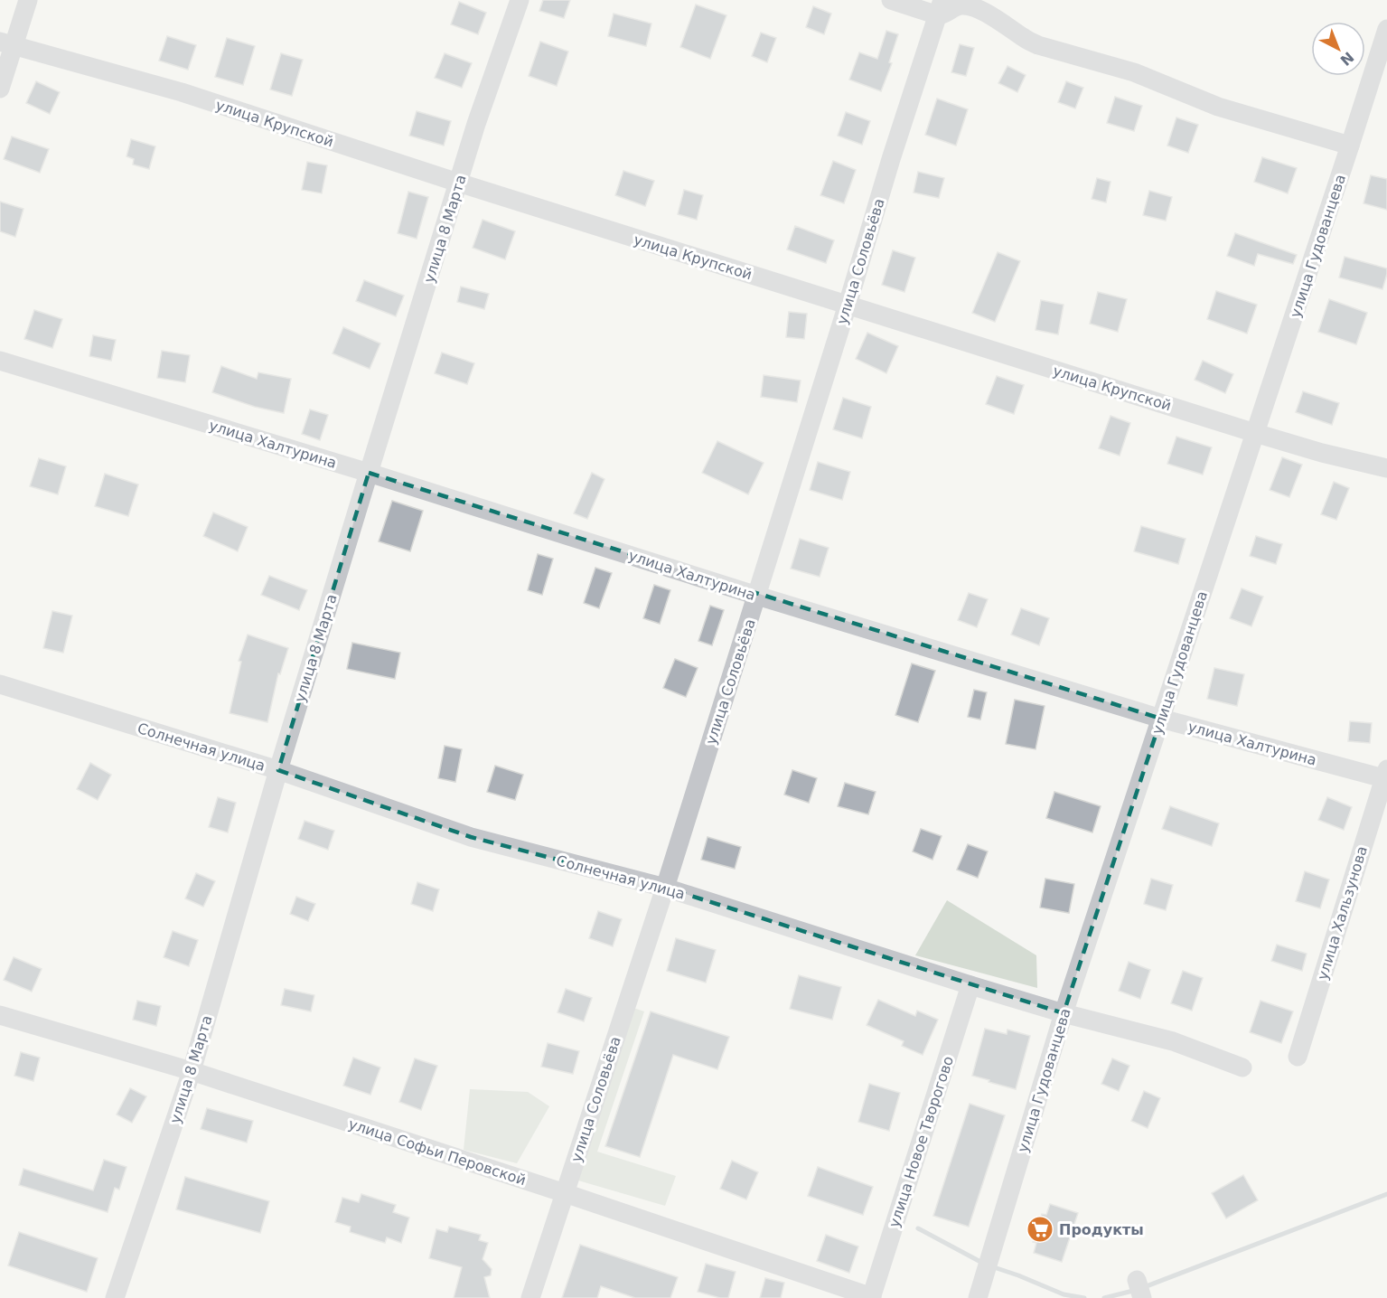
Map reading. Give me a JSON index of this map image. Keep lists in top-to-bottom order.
{
  "streets": {
    "street": [
      "улица Крупской",
      "улица 8 Марта",
      "улица Гудованцева",
      "улица Соловьёва",
      "улица Халтурина",
      "Солнечная улица",
      "улица Хальзунова",
      "улица Новое Творогово",
      "улица Софьи Перовской"
    ]
  },
  "crossings": [
    ["улица Крупской", "улица 8 Марта"],
    ["улица Крупской", "улица Гудованцева"],
    ["улица Крупской", "улица Соловьёва"],
    ["улица 8 Марта", "улица Халтурина"],
    ["улица 8 Марта", "Солнечная улица"],
    ["улица 8 Марта", "улица Софьи Перовской"],
    ["улица Гудованцева", "улица Халтурина"],
    ["улица Гудованцева", "Солнечная улица"],
    ["улица Соловьёва", "улица Халтурина"],
    ["улица Соловьёва", "Солнечная улица"],
    ["улица Соловьёва", "улица Софьи Перовской"],
    ["улица Халтурина", "улица Хальзунова"],
    ["Солнечная улица", "улица Новое Творогово"],
    ["улица Новое Творогово", "улица Софьи Перовской"]
  ],
  "places": {
    "supermarket": ["Продукты"]
  },
  "north": "bottom right"
}
